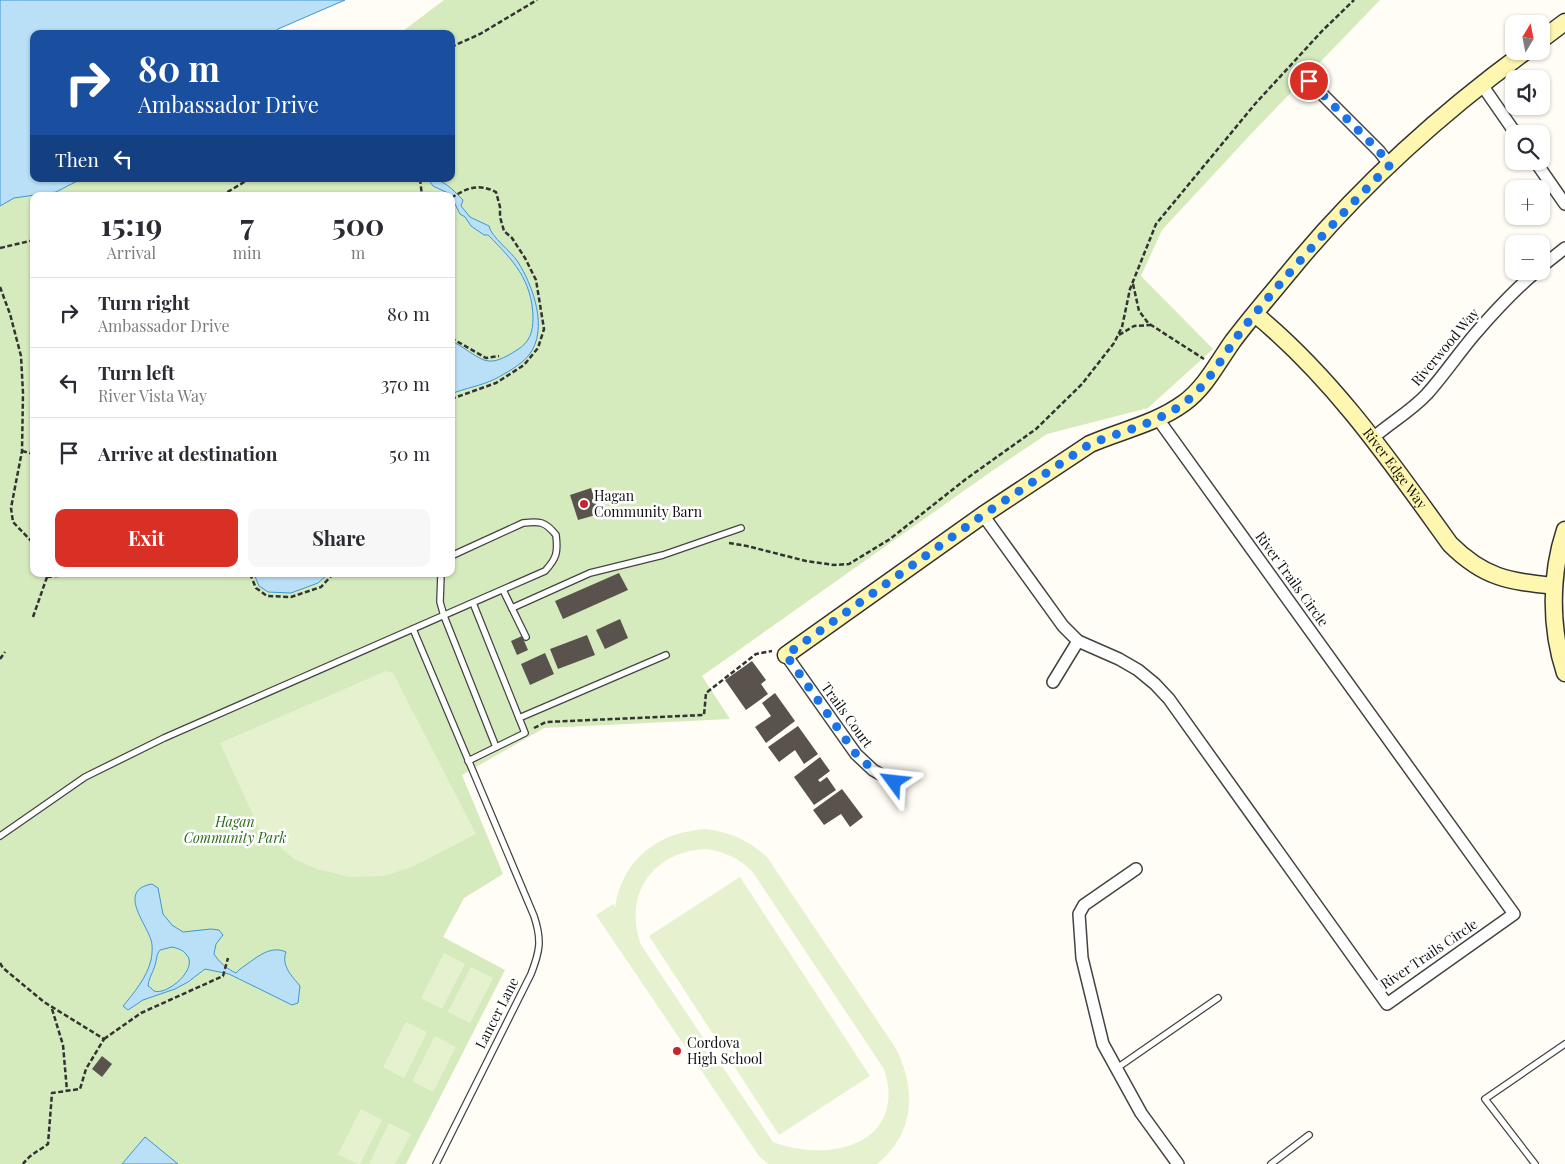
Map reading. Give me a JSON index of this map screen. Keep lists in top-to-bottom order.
{
  "streets": {
    "street": [
      "Riverwood Way",
      "River Edge Way",
      "River Trails Circle",
      "Trails Court"
    ],
    "lane": ["Lancer Lane"]
  },
  "crossings": [
    ["Riverwood Way", "River Edge Way"]
  ],
  "parks": ["Hagan Community Park"],
  "places": ["Hagan Community Barn", "Cordova High School"],
  "north": "top",
  "page": {
    "map_buttons": ["+", "−"],
    "turn": ["80 m", "Ambassador Drive"],
    "then": "Then",
    "eta": [
      "15:19",
      "Arrival",
      "7",
      "min",
      "500",
      "m"
    ],
    "list": [
      {
        "name": "Turn right",
        "note": "Ambassador Drive",
        "value": "80 m"
      },
      {
        "name": "Turn left",
        "note": "River Vista Way",
        "value": "370 m"
      },
      {
        "name": "Arrive at destination",
        "value": "50 m"
      }
    ],
    "buttons": ["Exit", "Share"]
  }
}
